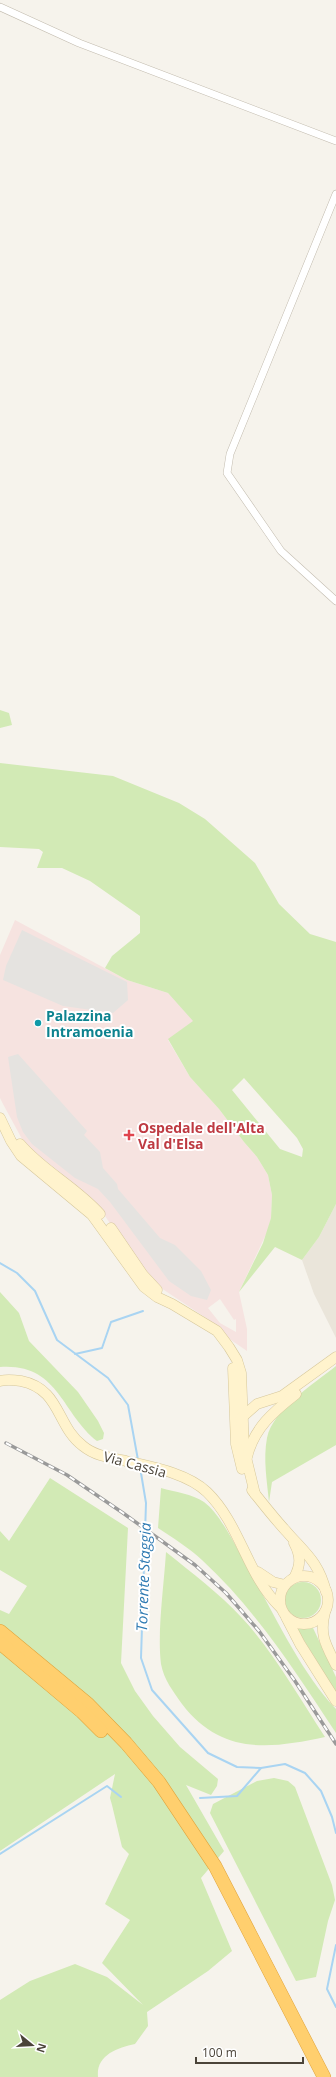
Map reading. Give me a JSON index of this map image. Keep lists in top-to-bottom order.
{
  "streets": {
    "main road": ["Via Cassia"]
  },
  "water": ["Torrente Staggia"],
  "places": {
    "other": ["Palazzina Intramoenia"],
    "health": ["Ospedale dell'Alta Val d'Elsa"]
  },
  "scale_bar": "100 m",
  "north": "right"
}
